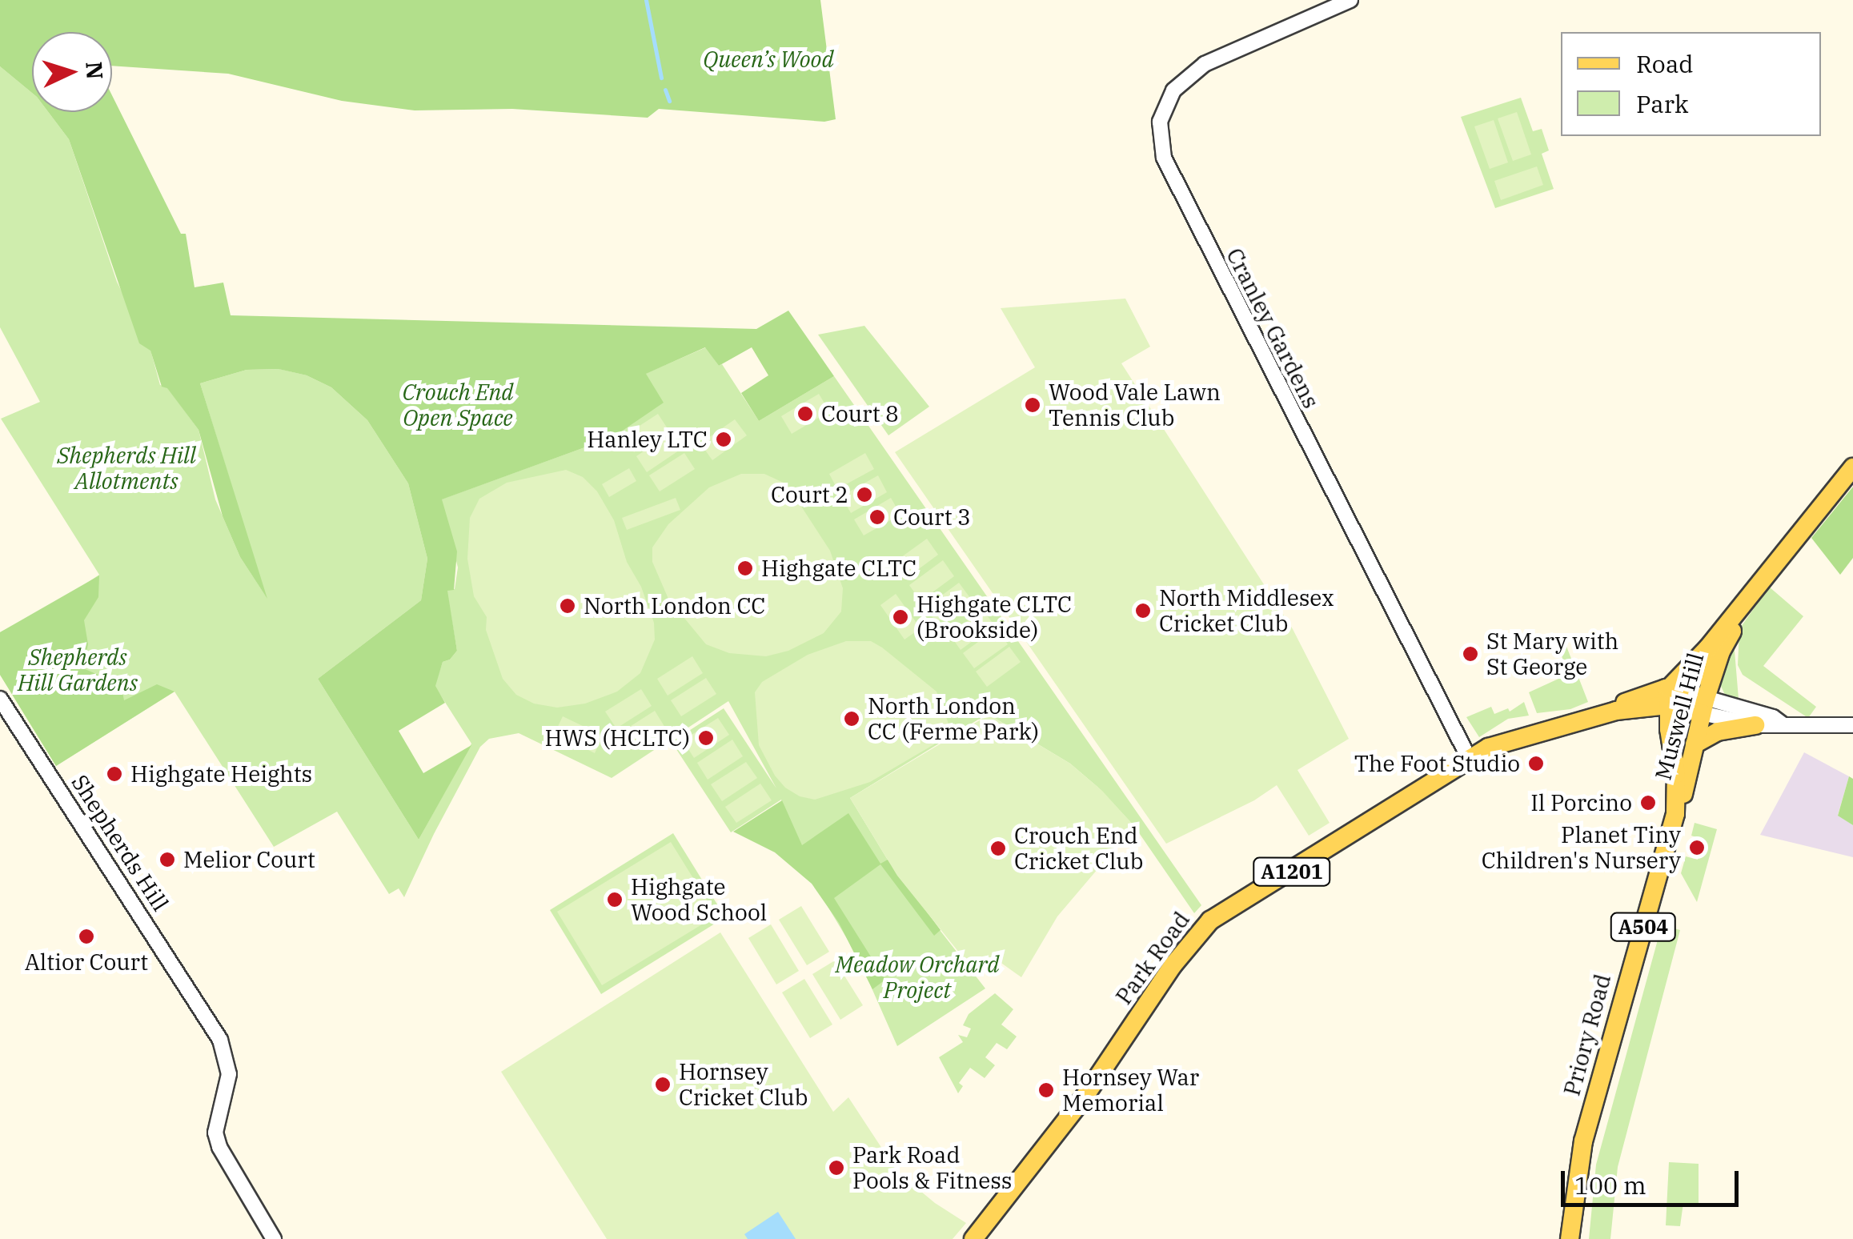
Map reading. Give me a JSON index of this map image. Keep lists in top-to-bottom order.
{
  "streets": {
    "main road": [
      "Muswell Hill",
      "A1201",
      "A504",
      "Park Road",
      "Priory Road"
    ],
    "street": ["Cranley Gardens", "Shepherds Hill"]
  },
  "crossings": [
    ["Cranley Gardens", "Park Road"],
    ["Muswell Hill", "A1201"],
    ["Muswell Hill", "Park Road"],
    ["Muswell Hill", "Priory Road"],
    ["A1201", "Park Road"],
    ["A1201", "Priory Road"],
    ["Park Road", "Priory Road"]
  ],
  "parks": [
    "Queen’s Wood",
    "Crouch End Open Space",
    "Shepherds Hill Allotments",
    "Shepherds Hill Gardens",
    "Meadow Orchard Project"
  ],
  "places": [
    "Wood Vale Lawn Tennis Club",
    "Court 8",
    "Hanley LTC",
    "Court 2",
    "Court 3",
    "Highgate CLTC",
    "North London CC",
    "North Middlesex Cricket Club",
    "Highgate CLTC (Brookside)",
    "St Mary with St George",
    "North London CC (Ferme Park)",
    "HWS (HCLTC)",
    "The Foot Studio",
    "Highgate Heights",
    "Il Porcino",
    "Planet Tiny Children's Nursery",
    "Crouch End Cricket Club",
    "Melior Court",
    "Highgate Wood School",
    "Altior Court",
    "Hornsey Cricket Club",
    "Hornsey War Memorial",
    "Park Road Pools & Fitness"
  ],
  "legend": ["Road", "Park"],
  "scale_bar": "100 m",
  "north": "right"
}
